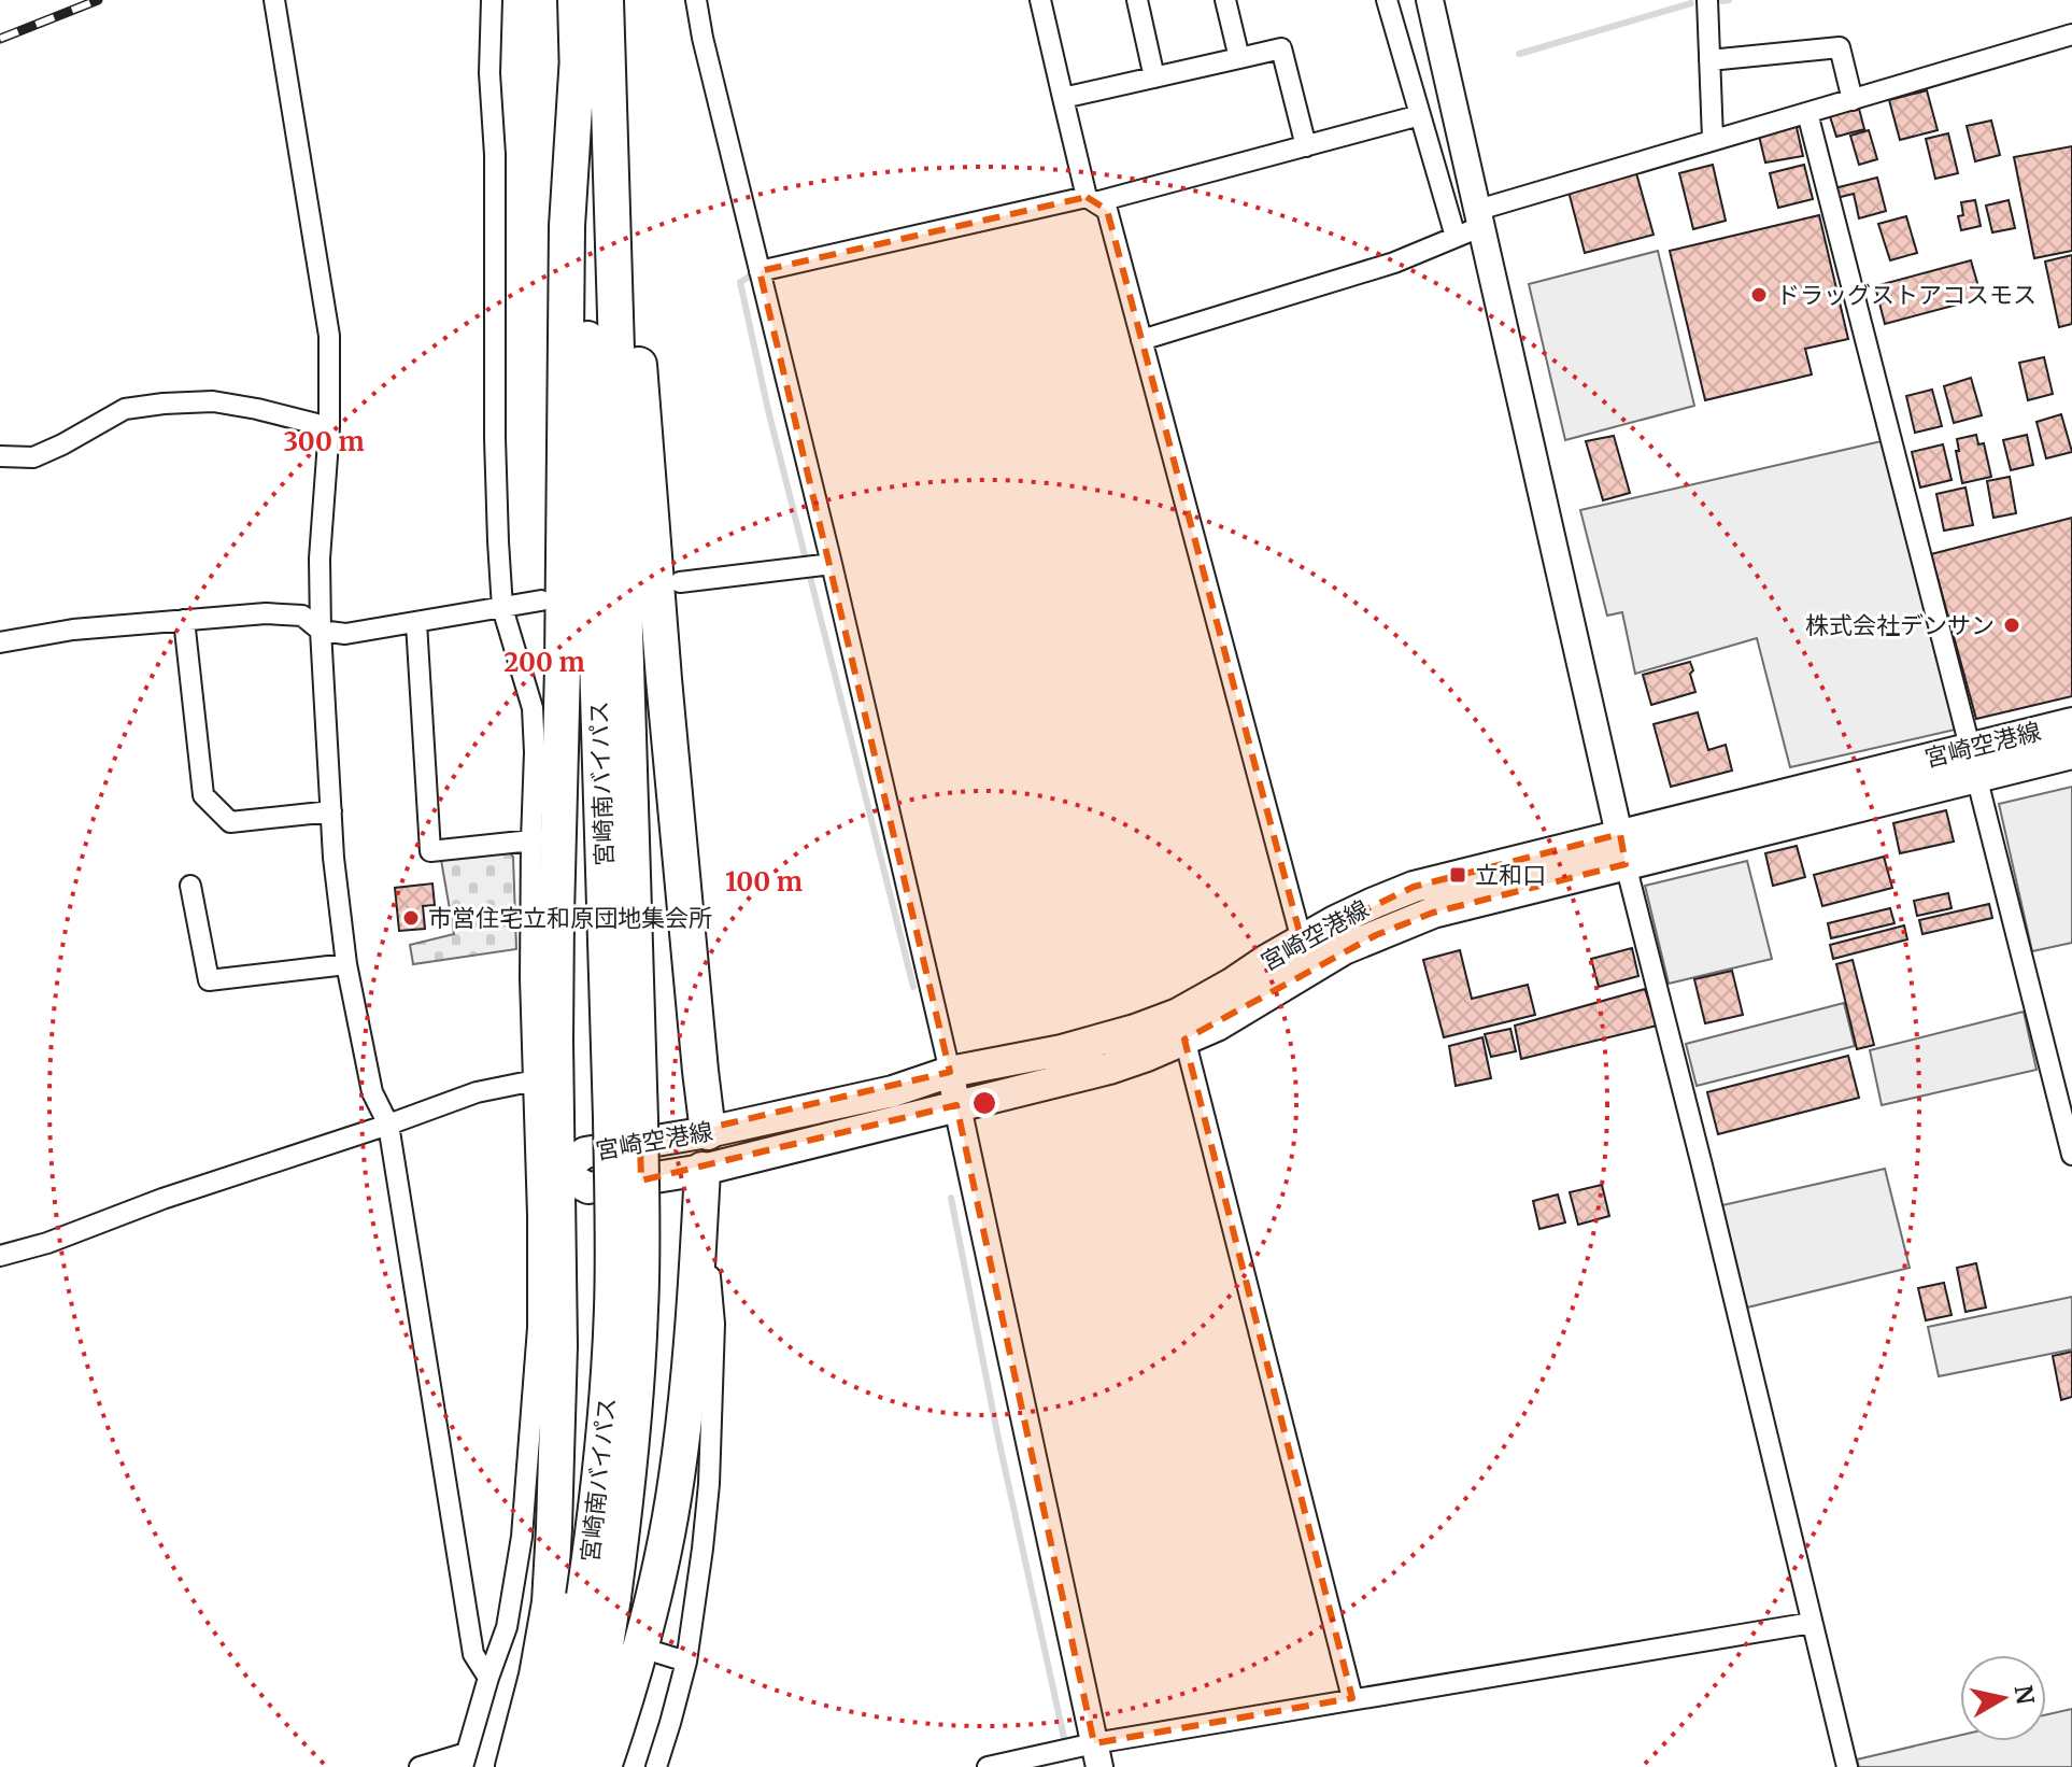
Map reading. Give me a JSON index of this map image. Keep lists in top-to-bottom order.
{
  "streets": {
    "highway": ["宮崎南バイパス"],
    "main road": ["宮崎空港線"]
  },
  "places": {
    "other": ["ドラッグストアコスモス", "株式会社デンサン", "市営住宅立和原団地集会所"],
    "transit": ["立和口"]
  },
  "north": "right",
  "rings": ["300 m", "200 m", "100 m"]
}
